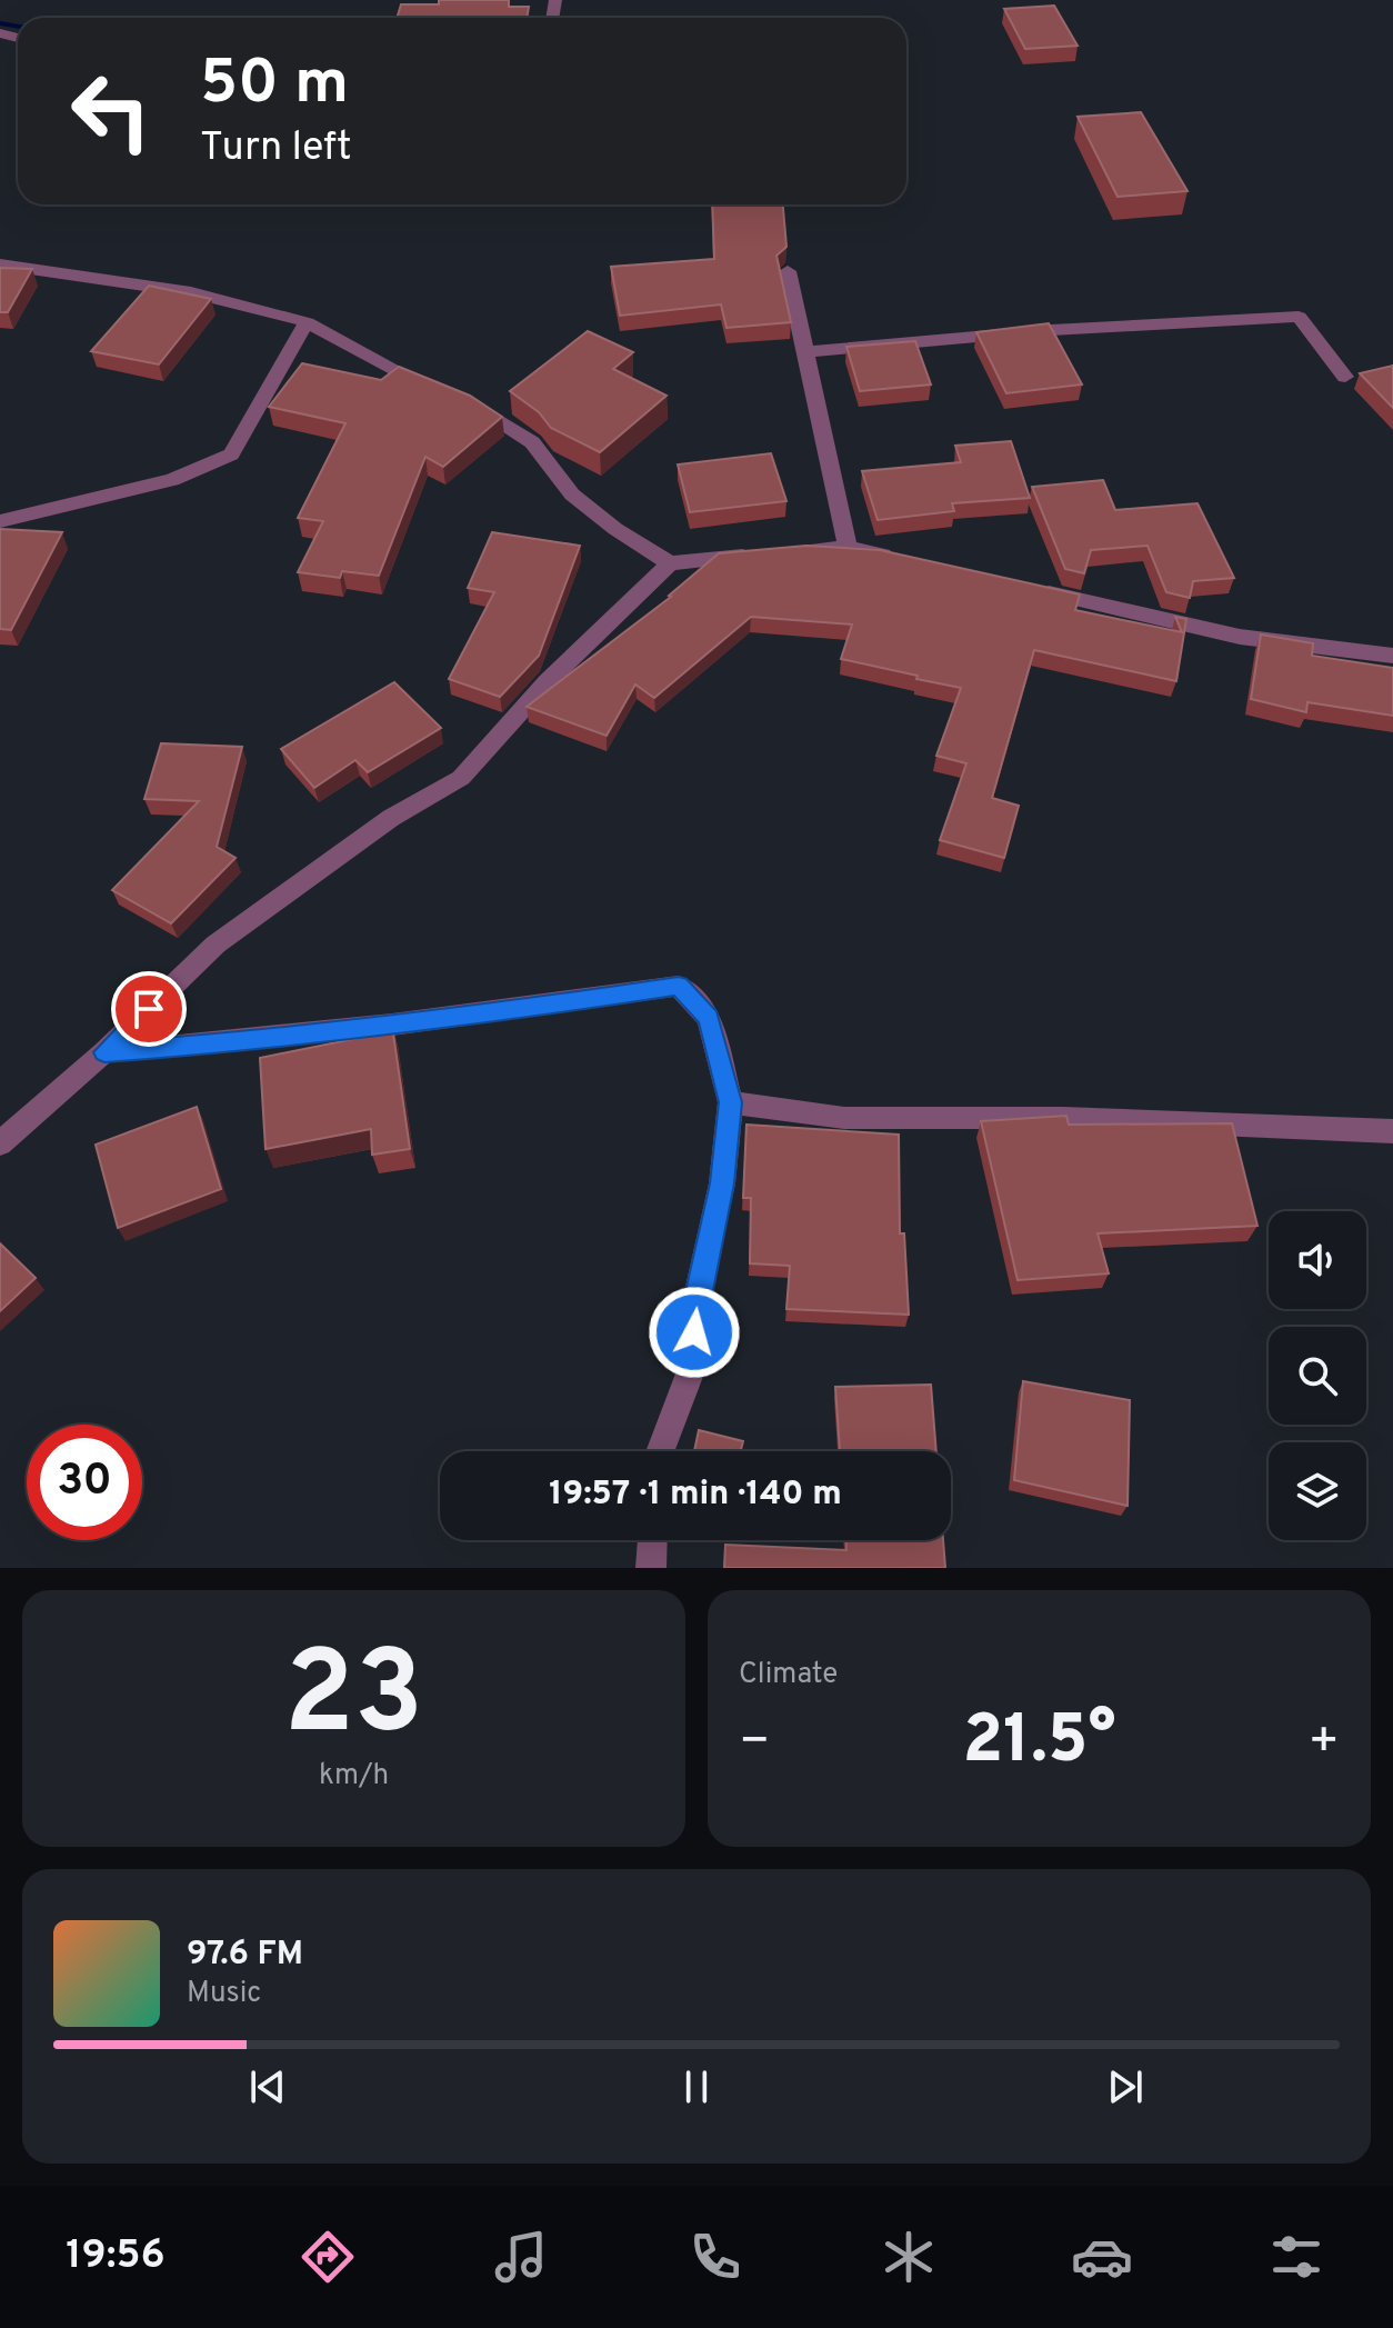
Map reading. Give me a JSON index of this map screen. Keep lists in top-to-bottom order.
{
  "page": {
    "turn": ["50 m", "Turn left"],
    "limit": "30",
    "trip": "19:57 · 1 min · 140 m",
    "tile": [
      ["23", "km/h"],
      "Climate"
    ],
    "heat": ["−", "21.5°", "+"],
    "song": ["97.6 FM", "Music"],
    "tabs": "19:56"
  }
}
